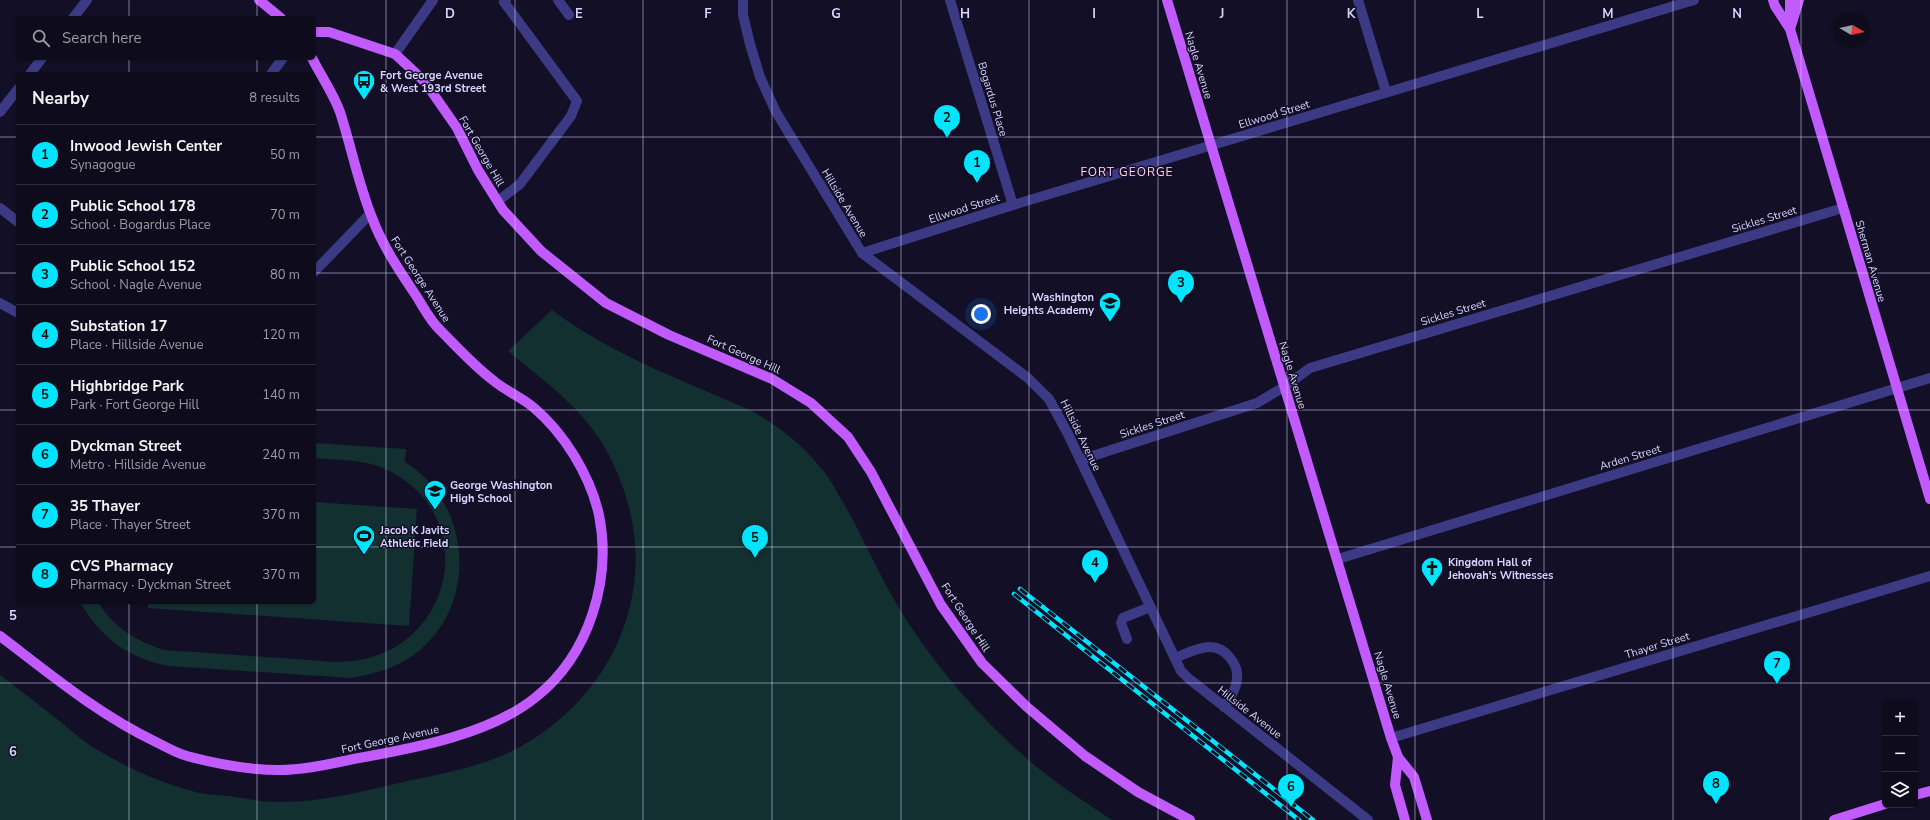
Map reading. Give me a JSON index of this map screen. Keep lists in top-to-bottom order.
{
  "streets": {
    "main road": [
      "Nagle Avenue",
      "Fort George Hill",
      "Sherman Avenue",
      "Fort George Avenue"
    ],
    "street": [
      "Bogardus Place",
      "Ellwood Street",
      "Hillside Avenue",
      "Sickles Street",
      "Arden Street",
      "Thayer Street"
    ]
  },
  "crossings": [
    ["Nagle Avenue", "Ellwood Street"],
    ["Nagle Avenue", "Sickles Street"],
    ["Nagle Avenue", "Arden Street"],
    ["Nagle Avenue", "Thayer Street"],
    ["Bogardus Place", "Ellwood Street"],
    ["Ellwood Street", "Hillside Avenue"],
    ["Hillside Avenue", "Sickles Street"],
    ["Sickles Street", "Sherman Avenue"],
    ["Sherman Avenue", "Arden Street"]
  ],
  "districts": ["FORT GEORGE"],
  "places": {
    "bus stop": ["Fort George Avenue & West 193rd Street"],
    "school or university": ["Washington Heights Academy", "George Washington High School"],
    "sports": ["Jacob K Javits Athletic Field"],
    "church": ["Kingdom Hall of Jehovah's Witnesses"]
  },
  "north": "right",
  "page": {
    "search": "Search here",
    "heading": ["Nearby", "8 results"],
    "pins": [
      "2",
      "1",
      "3",
      "5",
      "4",
      "7",
      "8",
      "6"
    ],
    "list": [
      {
        "mark": "1",
        "name": "Inwood Jewish Center",
        "note": "Synagogue",
        "value": "50 m"
      },
      {
        "mark": "2",
        "name": "Public School 178",
        "note": "School · Bogardus Place",
        "value": "70 m"
      },
      {
        "mark": "3",
        "name": "Public School 152",
        "note": "School · Nagle Avenue",
        "value": "80 m"
      },
      {
        "mark": "4",
        "name": "Substation 17",
        "note": "Place · Hillside Avenue",
        "value": "120 m"
      },
      {
        "mark": "5",
        "name": "Highbridge Park",
        "note": "Park · Fort George Hill",
        "value": "140 m"
      },
      {
        "mark": "6",
        "name": "Dyckman Street",
        "note": "Metro · Hillside Avenue",
        "value": "240 m"
      },
      {
        "mark": "7",
        "name": "35 Thayer",
        "note": "Place · Thayer Street",
        "value": "370 m"
      },
      {
        "mark": "8",
        "name": "CVS Pharmacy",
        "note": "Pharmacy · Dyckman Street",
        "value": "370 m"
      }
    ],
    "map_buttons": ["+", "−"]
  },
  "grid": {
    "columns": [
      "D",
      "E",
      "F",
      "G",
      "H",
      "I",
      "J",
      "K",
      "L",
      "M",
      "N"
    ],
    "rows": ["5", "6"]
  }
}
